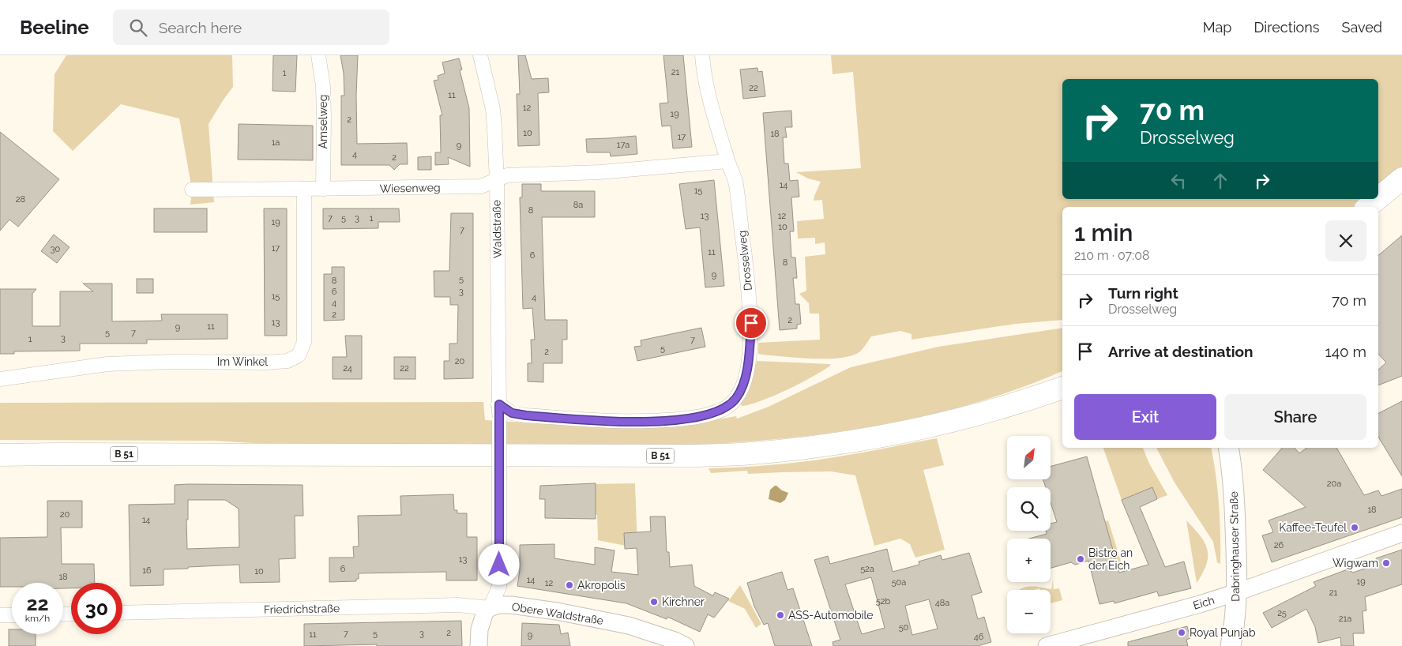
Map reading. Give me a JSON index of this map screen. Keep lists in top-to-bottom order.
{
  "streets": {
    "main road": ["B 51", "Dabringhauser Straße"],
    "street": [
      "Amselweg",
      "Wiesenweg",
      "Waldstraße",
      "Drosselweg",
      "Im Winkel",
      "Eich",
      "Friedrichstraße",
      "Obere Waldstraße"
    ]
  },
  "crossings": [
    ["Amselweg", "Wiesenweg"],
    ["Wiesenweg", "Waldstraße"],
    ["Waldstraße", "Drosselweg"],
    ["Dabringhauser Straße", "Eich"],
    ["Friedrichstraße", "Obere Waldstraße"]
  ],
  "places": [
    "Kaffee-Teufel",
    "Bistro an der Eich",
    "Wigwam",
    "Akropolis",
    "Kirchner",
    "ASS-Automobile",
    "Royal Punjab"
  ],
  "house_numbers": [
    "21",
    "1",
    "22",
    "11",
    "12",
    "19",
    "2",
    "10",
    "18",
    "17",
    "1a",
    "17a",
    "9",
    "4",
    "2",
    "14",
    "15",
    "28",
    "8a",
    "8",
    "13",
    "12",
    "7",
    "5",
    "3",
    "1",
    "19",
    "10",
    "7",
    "17",
    "30",
    "11",
    "6",
    "8",
    "9",
    "5",
    "8",
    "6",
    "3",
    "15",
    "4",
    "4",
    "2",
    "2",
    "13",
    "11",
    "9",
    "5",
    "7",
    "3",
    "1",
    "7",
    "5",
    "2",
    "20",
    "24",
    "22",
    "20a",
    "18",
    "20",
    "14",
    "26",
    "13",
    "6",
    "52a",
    "16",
    "10",
    "18",
    "14",
    "19",
    "50a",
    "12",
    "21",
    "52b",
    "48a",
    "25",
    "21a",
    "50",
    "2",
    "7",
    "5",
    "3",
    "11",
    "9",
    "46"
  ],
  "north": "top right",
  "page": {
    "header": "Beeline",
    "search": "Search here",
    "nav": ["Map", "Directions", "Saved"],
    "turn": ["70 m", "Drosselweg"],
    "heading": ["1 min", "210 m · 07:08"],
    "list": [
      {
        "name": "Turn right",
        "note": "Drosselweg",
        "value": "70 m"
      },
      {
        "name": "Arrive at destination",
        "value": "140 m"
      }
    ],
    "buttons": ["Exit", "Share"],
    "map_buttons": ["+", "−"],
    "speed": "22 km/h",
    "limit": "30"
  }
}
